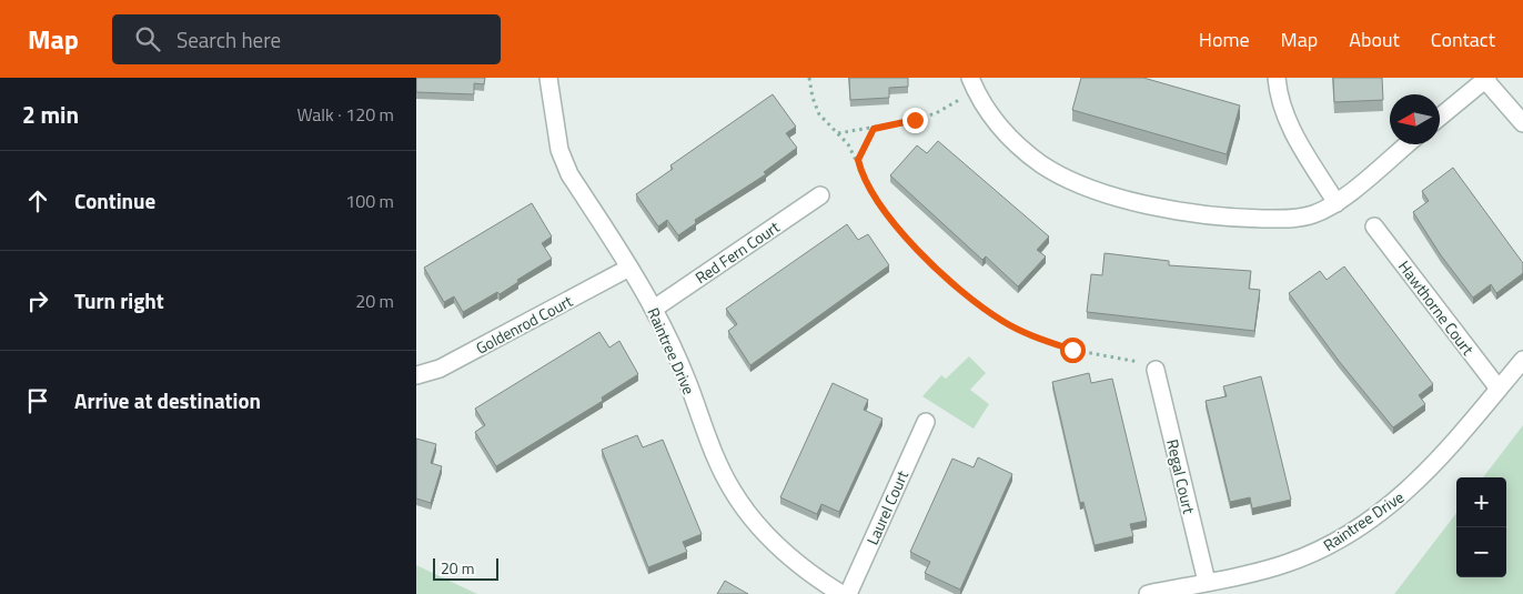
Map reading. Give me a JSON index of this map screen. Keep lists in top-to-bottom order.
{
  "streets": {
    "street": [
      "Red Fern Court",
      "Hawthorne Court",
      "Goldenrod Court",
      "Raintree Drive",
      "Regal Court",
      "Laurel Court"
    ]
  },
  "crossings": [
    ["Red Fern Court", "Raintree Drive"],
    ["Hawthorne Court", "Raintree Drive"],
    ["Goldenrod Court", "Raintree Drive"],
    ["Raintree Drive", "Regal Court"]
  ],
  "scale_bar": "20 m",
  "north": "left",
  "page": {
    "header": "Map",
    "search": "Search here",
    "nav": [
      "Home",
      "Map",
      "About",
      "Contact"
    ],
    "heading": ["2 min", "Walk · 120 m"],
    "list": [
      ["Continue", "100 m"],
      ["Turn right", "20 m"],
      "Arrive at destination"
    ],
    "map_buttons": ["+", "−"],
    "scale": "20 m"
  }
}
